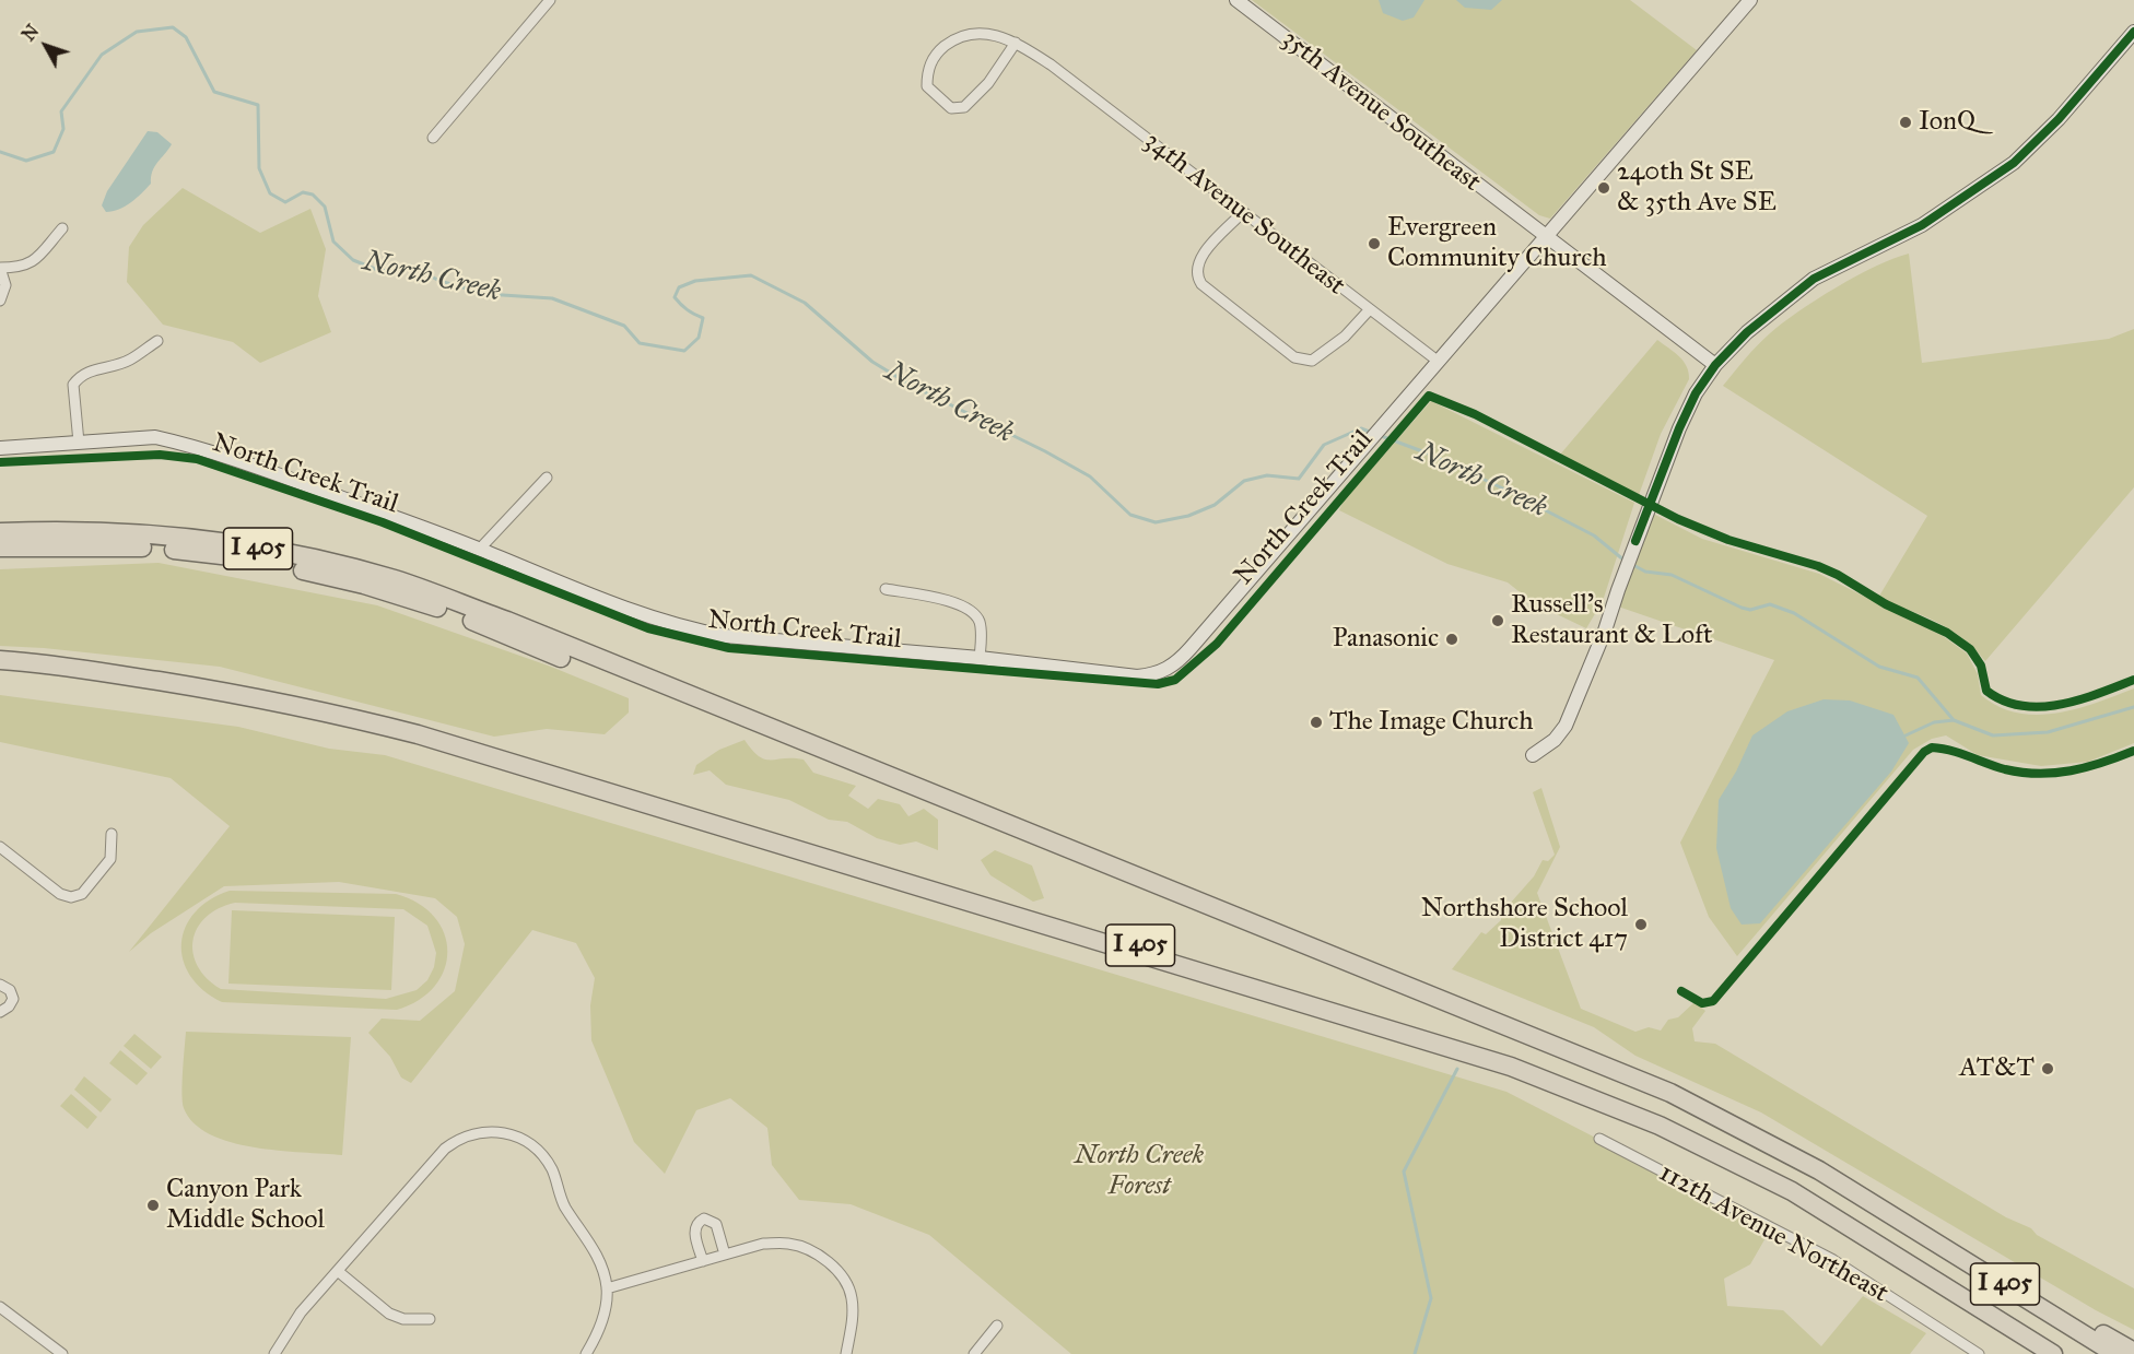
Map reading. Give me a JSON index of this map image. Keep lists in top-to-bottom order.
{
  "streets": {
    "highway": ["I 405"],
    "street": ["35th Avenue Southeast", "34th Avenue Southeast", "112th Avenue Northeast"],
    "cycle path": ["North Creek Trail"]
  },
  "water": ["North Creek"],
  "parks": ["North Creek Forest"],
  "places": [
    "IonQ",
    "240th St SE & 35th Ave SE",
    "Evergreen Community Church",
    "Russell's Restaurant & Loft",
    "Panasonic",
    "The Image Church",
    "Northshore School District 417",
    "AT&T",
    "Canyon Park Middle School"
  ],
  "north": "top left"
}
